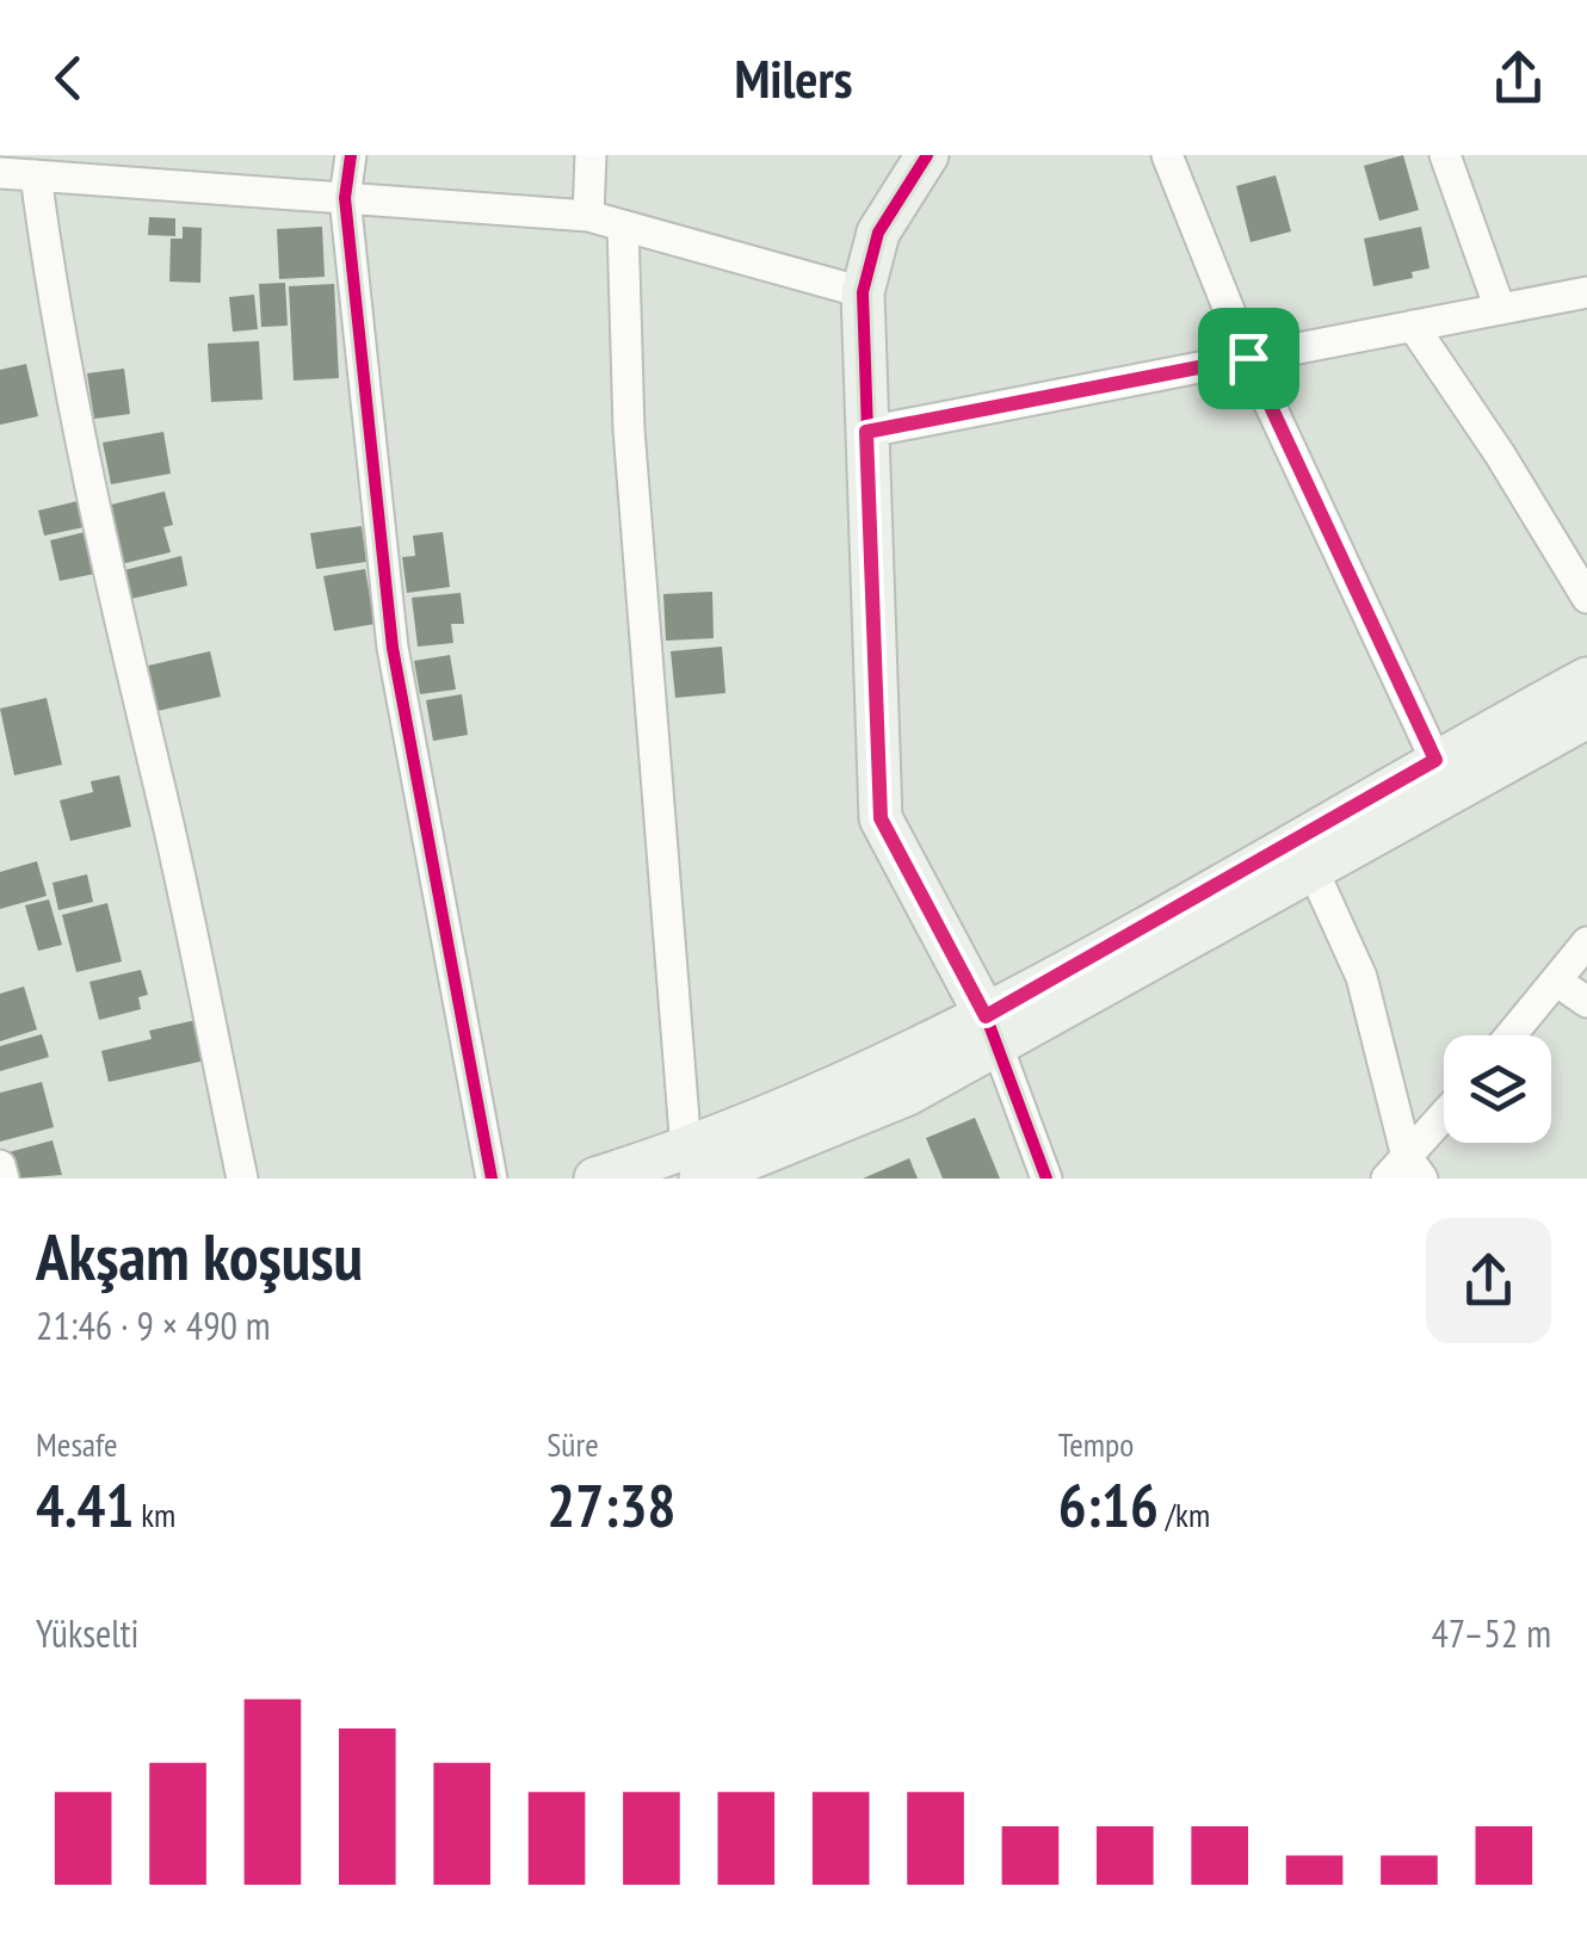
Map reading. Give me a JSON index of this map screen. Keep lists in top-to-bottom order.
{
  "page": {
    "header": "Milers",
    "heading": ["Akşam koşusu", "21:46 · 9 × 490 m"],
    "stats": [
      ["Mesafe", "4.41 km"],
      ["Süre", "27:38"],
      ["Tempo", "6:16 /km"]
    ],
    "chart": ["Yükselti", "47–52 m"]
  }
}
